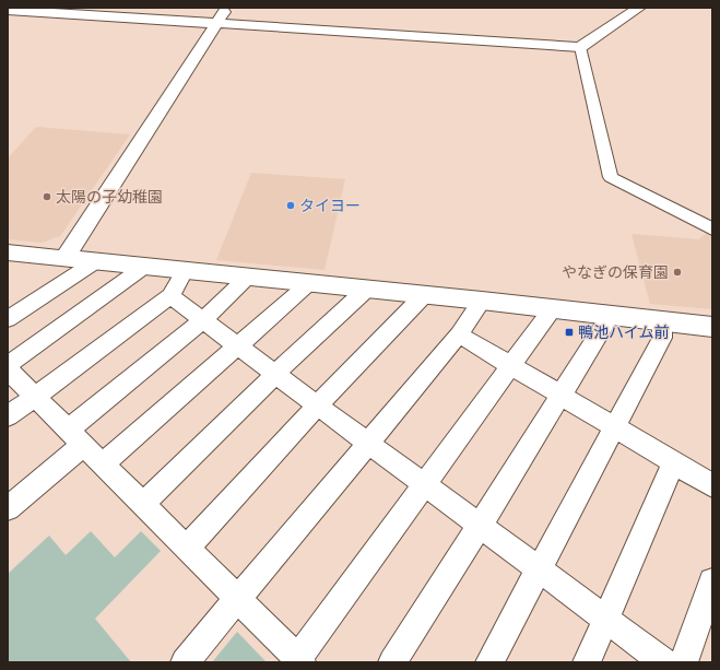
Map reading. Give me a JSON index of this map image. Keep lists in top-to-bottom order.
{
  "places": {
    "other": ["太陽の子幼稚園", "タイヨー", "やなぎの保育園"],
    "transit": ["鴨池ハイム前"]
  }
}
